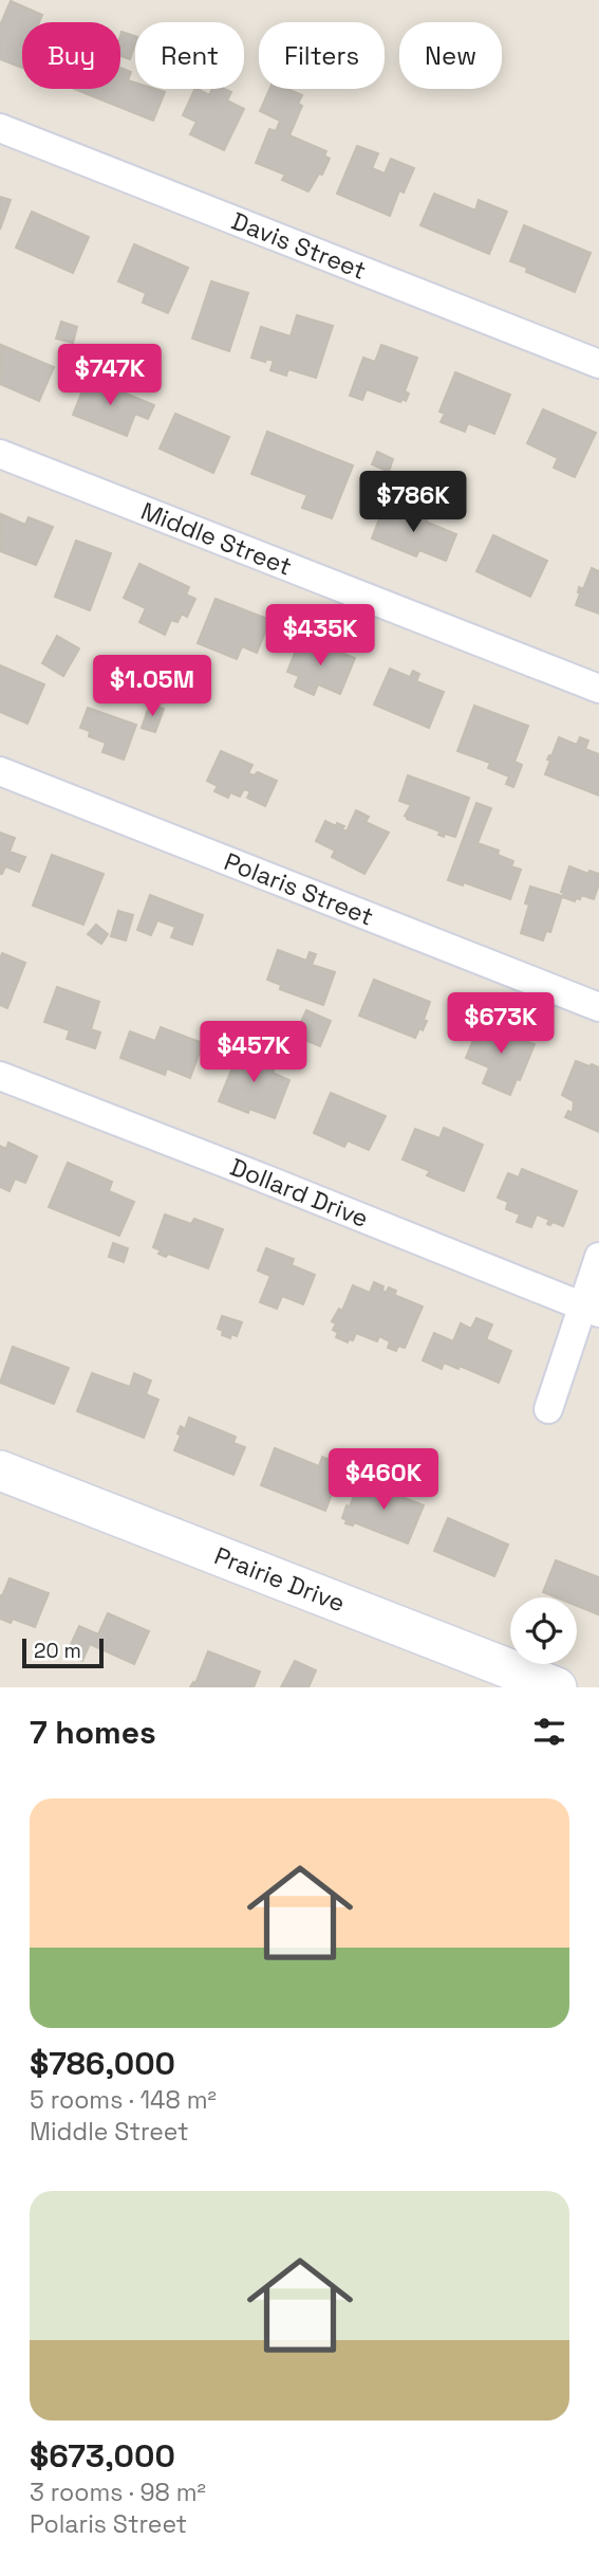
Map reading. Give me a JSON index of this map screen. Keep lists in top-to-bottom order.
{
  "streets": {
    "street": [
      "Davis Street",
      "Middle Street",
      "Polaris Street",
      "Dollard Drive",
      "Prairie Drive"
    ]
  },
  "scale_bar": "20 m",
  "page": {
    "chip": [
      "Buy",
      "Rent",
      "Filters",
      "New"
    ],
    "price": [
      "$747K",
      "$786K",
      "$435K",
      "$1.05M",
      "$673K",
      "$457K",
      "$460K"
    ],
    "scale": "20 m",
    "heading": "7 homes",
    "list": [
      {
        "name": "$786,000",
        "note": "5 rooms · 148 m² · Middle Street"
      },
      {
        "name": "$673,000",
        "note": "3 rooms · 98 m² · Polaris Street"
      }
    ]
  }
}
